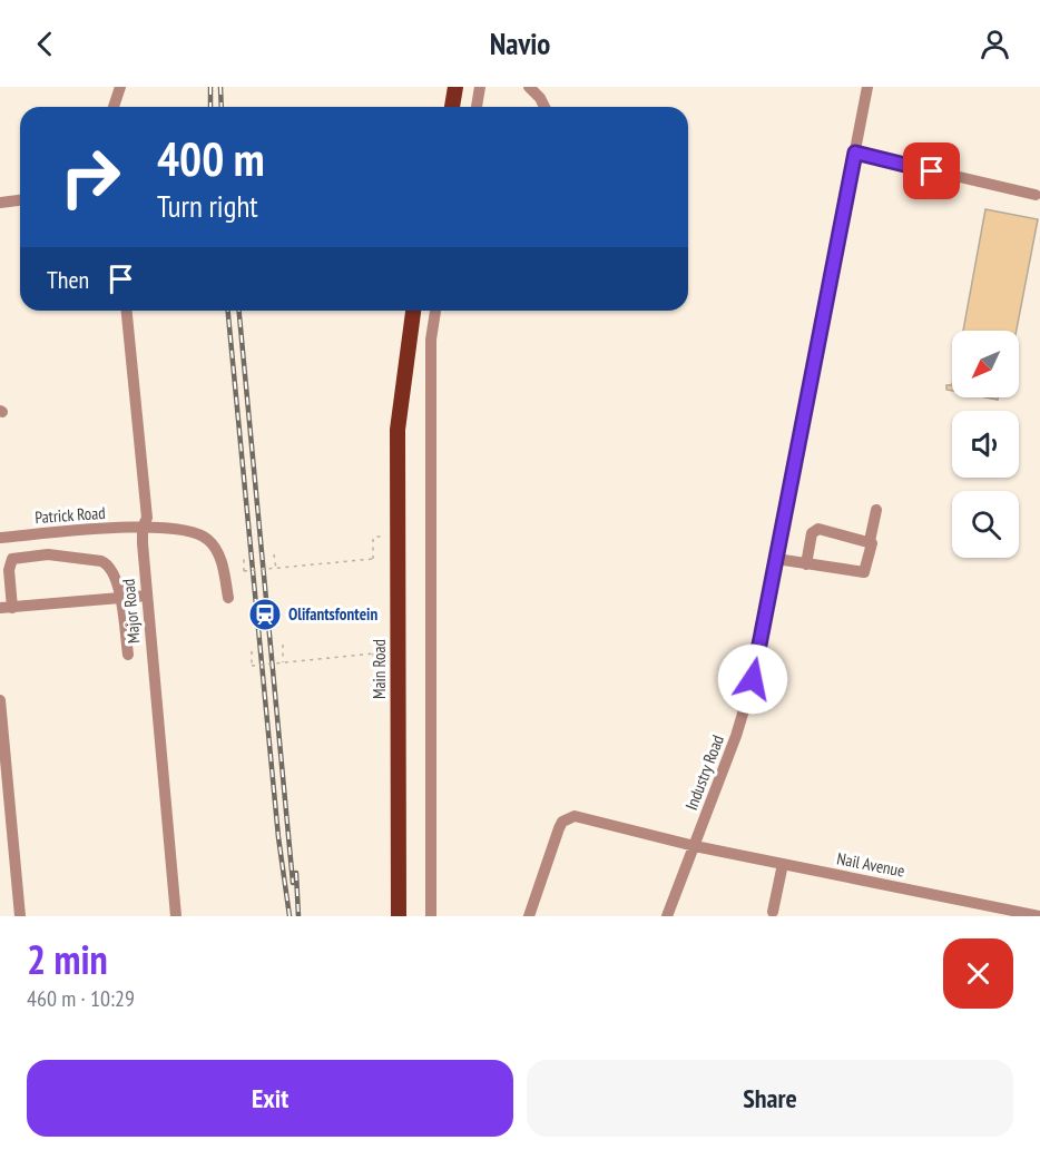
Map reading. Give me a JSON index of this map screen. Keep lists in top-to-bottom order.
{
  "streets": {
    "main road": ["Main Road"],
    "street": [
      "Patrick Road",
      "Major Road",
      "Industry Road",
      "Nail Avenue"
    ]
  },
  "crossings": [
    ["Patrick Road", "Major Road"],
    ["Industry Road", "Nail Avenue"]
  ],
  "places": {
    "station": ["Olifantsfontein"]
  },
  "north": "bottom left",
  "page": {
    "header": "Navio",
    "turn": ["400 m", "Turn right"],
    "then": "Then",
    "heading": ["2 min", "460 m · 10:29"],
    "buttons": ["Exit", "Share"]
  }
}
